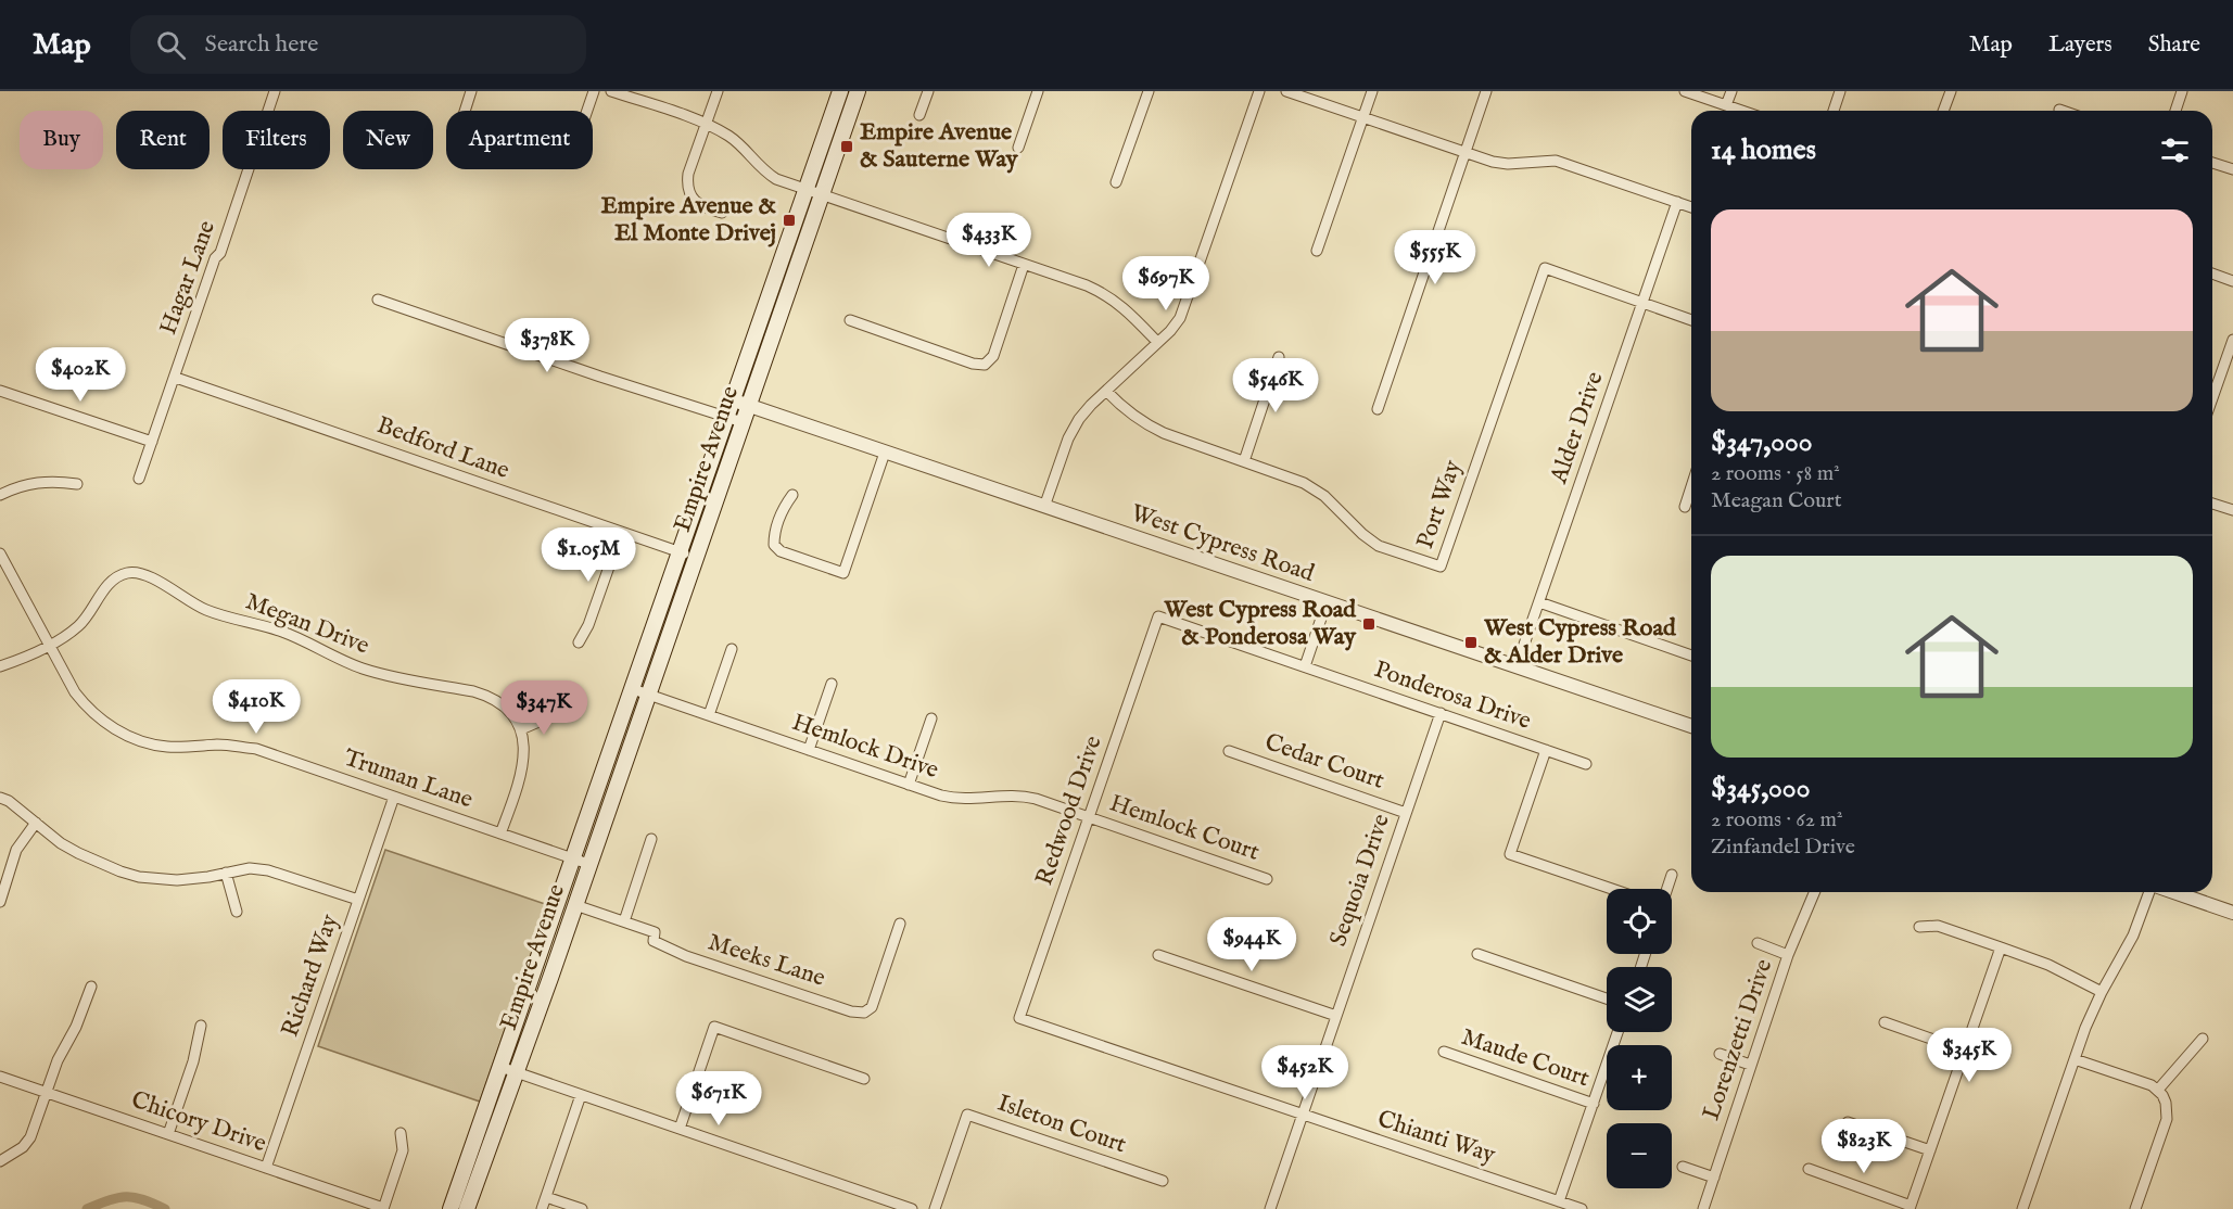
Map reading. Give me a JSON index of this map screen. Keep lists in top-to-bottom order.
{
  "streets": {
    "main road": ["Empire Avenue"],
    "street": [
      "Hagar Lane",
      "Alder Drive",
      "Bedford Lane",
      "Port Way",
      "West Cypress Road",
      "Megan Drive",
      "Ponderosa Drive",
      "Hemlock Drive",
      "Cedar Court",
      "Truman Lane",
      "Redwood Drive",
      "Hemlock Court",
      "Sequoia Drive",
      "Meeks Lane",
      "Richard Way",
      "Lorenzetti Drive",
      "Maude Court",
      "Chicory Drive",
      "Isleton Court",
      "Chianti Way"
    ]
  },
  "crossings": [
    ["Hagar Lane", "Bedford Lane"],
    ["Alder Drive", "Port Way"],
    ["Alder Drive", "West Cypress Road"],
    ["Bedford Lane", "Empire Avenue"],
    ["Empire Avenue", "West Cypress Road"],
    ["Empire Avenue", "Hemlock Drive"],
    ["Empire Avenue", "Truman Lane"],
    ["Empire Avenue", "Meeks Lane"],
    ["Megan Drive", "Truman Lane"],
    ["Ponderosa Drive", "Redwood Drive"],
    ["Ponderosa Drive", "Sequoia Drive"],
    ["Hemlock Drive", "Redwood Drive"],
    ["Hemlock Drive", "Hemlock Court"],
    ["Cedar Court", "Sequoia Drive"],
    ["Truman Lane", "Richard Way"],
    ["Redwood Drive", "Hemlock Court"],
    ["Redwood Drive", "Chianti Way"],
    ["Sequoia Drive", "Chianti Way"],
    ["Richard Way", "Chicory Drive"]
  ],
  "places": {
    "transit": [
      "Empire Avenue & Sauterne Way",
      "Empire Avenue & El Monte Drivej",
      "West Cypress Road & Ponderosa Way",
      "West Cypress Road & Alder Drive"
    ]
  },
  "page": {
    "header": "Map",
    "search": "Search here",
    "nav": ["Map", "Layers", "Share"],
    "chip": [
      "Buy",
      "Rent",
      "Filters",
      "New",
      "Apartment"
    ],
    "heading": "14 homes",
    "list": [
      {
        "name": "$347,000",
        "note": "2 rooms · 58 m² · Meagan Court"
      },
      {
        "name": "$345,000",
        "note": "2 rooms · 62 m² · Zinfandel Drive"
      }
    ],
    "price": [
      "$433K",
      "$555K",
      "$697K",
      "$378K",
      "$402K",
      "$546K",
      "$1.05M",
      "$410K",
      "$347K",
      "$944K",
      "$345K",
      "$452K",
      "$671K",
      "$823K"
    ],
    "map_buttons": ["+", "−"]
  }
}
